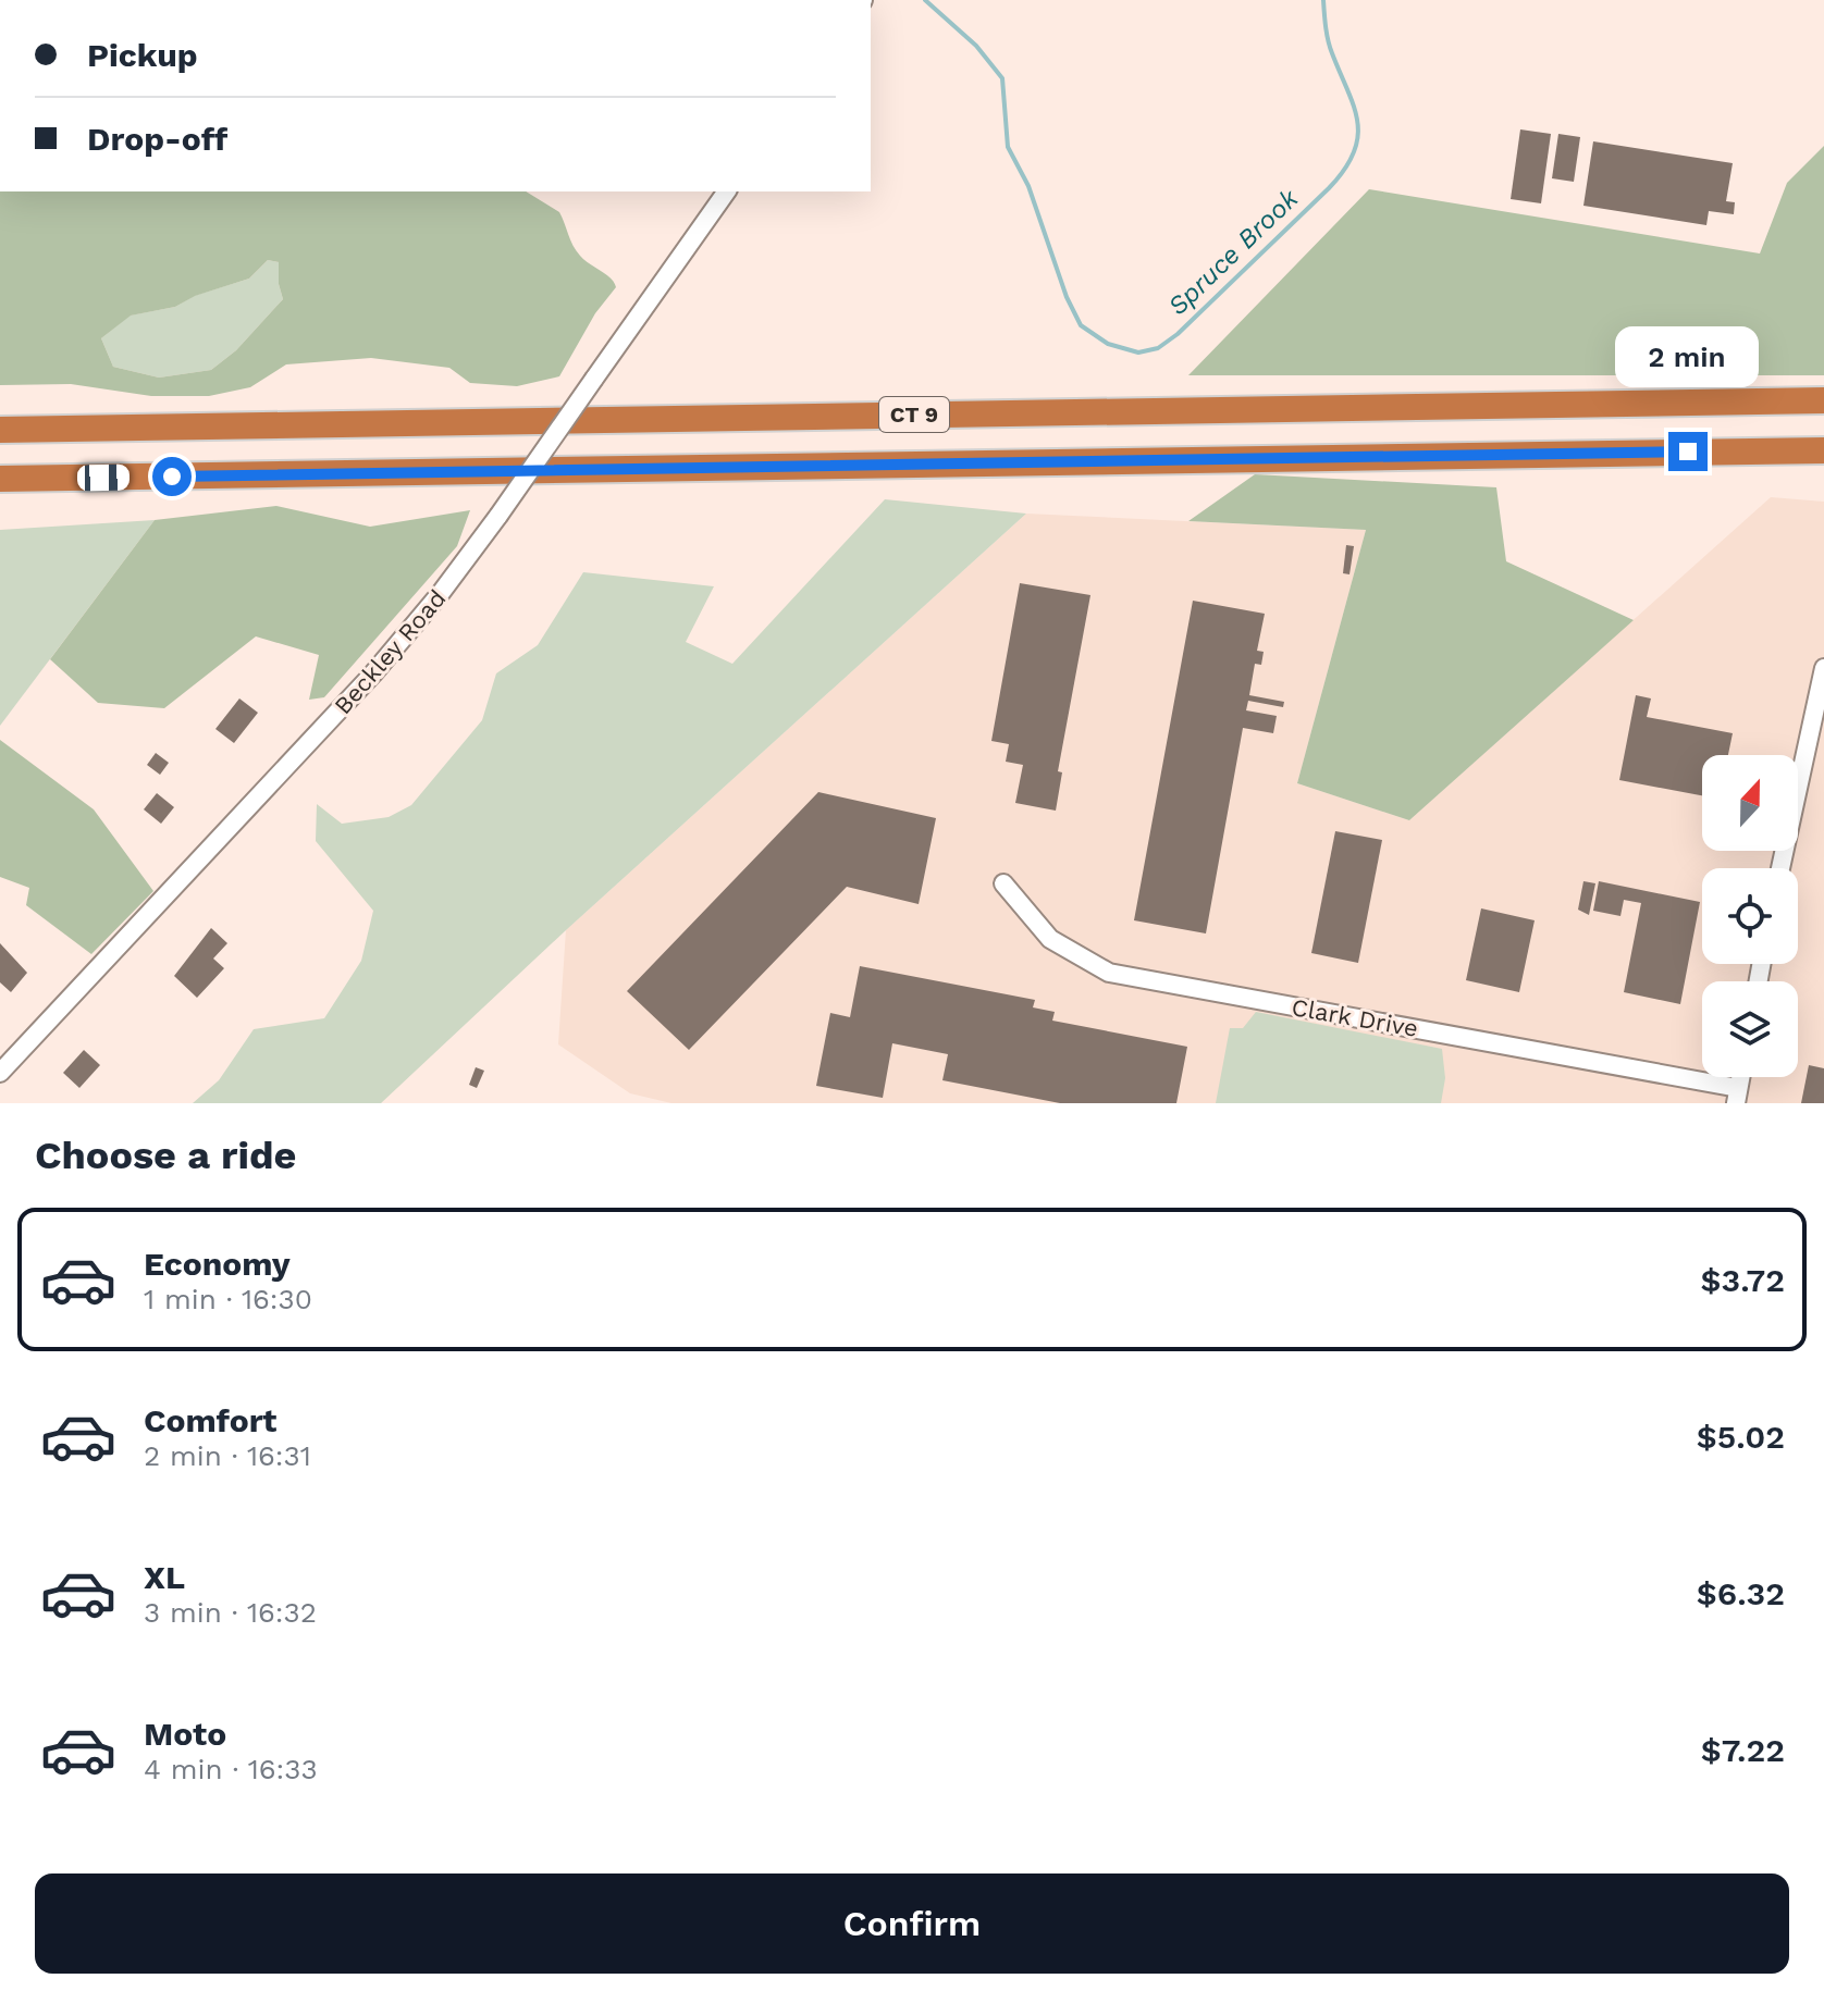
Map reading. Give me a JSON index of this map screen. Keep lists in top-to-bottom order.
{
  "streets": {
    "highway": ["CT 9"],
    "street": ["Beckley Road", "Clark Drive"]
  },
  "water": ["Spruce Brook"],
  "north": "top",
  "page": {
    "banner": ["Pickup", "Drop-off"],
    "bubble": "2 min",
    "heading": "Choose a ride",
    "list": [
      {
        "name": "Economy",
        "note": "1 min · 16:30",
        "value": "$3.72"
      },
      {
        "name": "Comfort",
        "note": "2 min · 16:31",
        "value": "$5.02"
      },
      {
        "name": "XL",
        "note": "3 min · 16:32",
        "value": "$6.32"
      },
      {
        "name": "Moto",
        "note": "4 min · 16:33",
        "value": "$7.22"
      }
    ],
    "buttons": "Confirm"
  }
}
